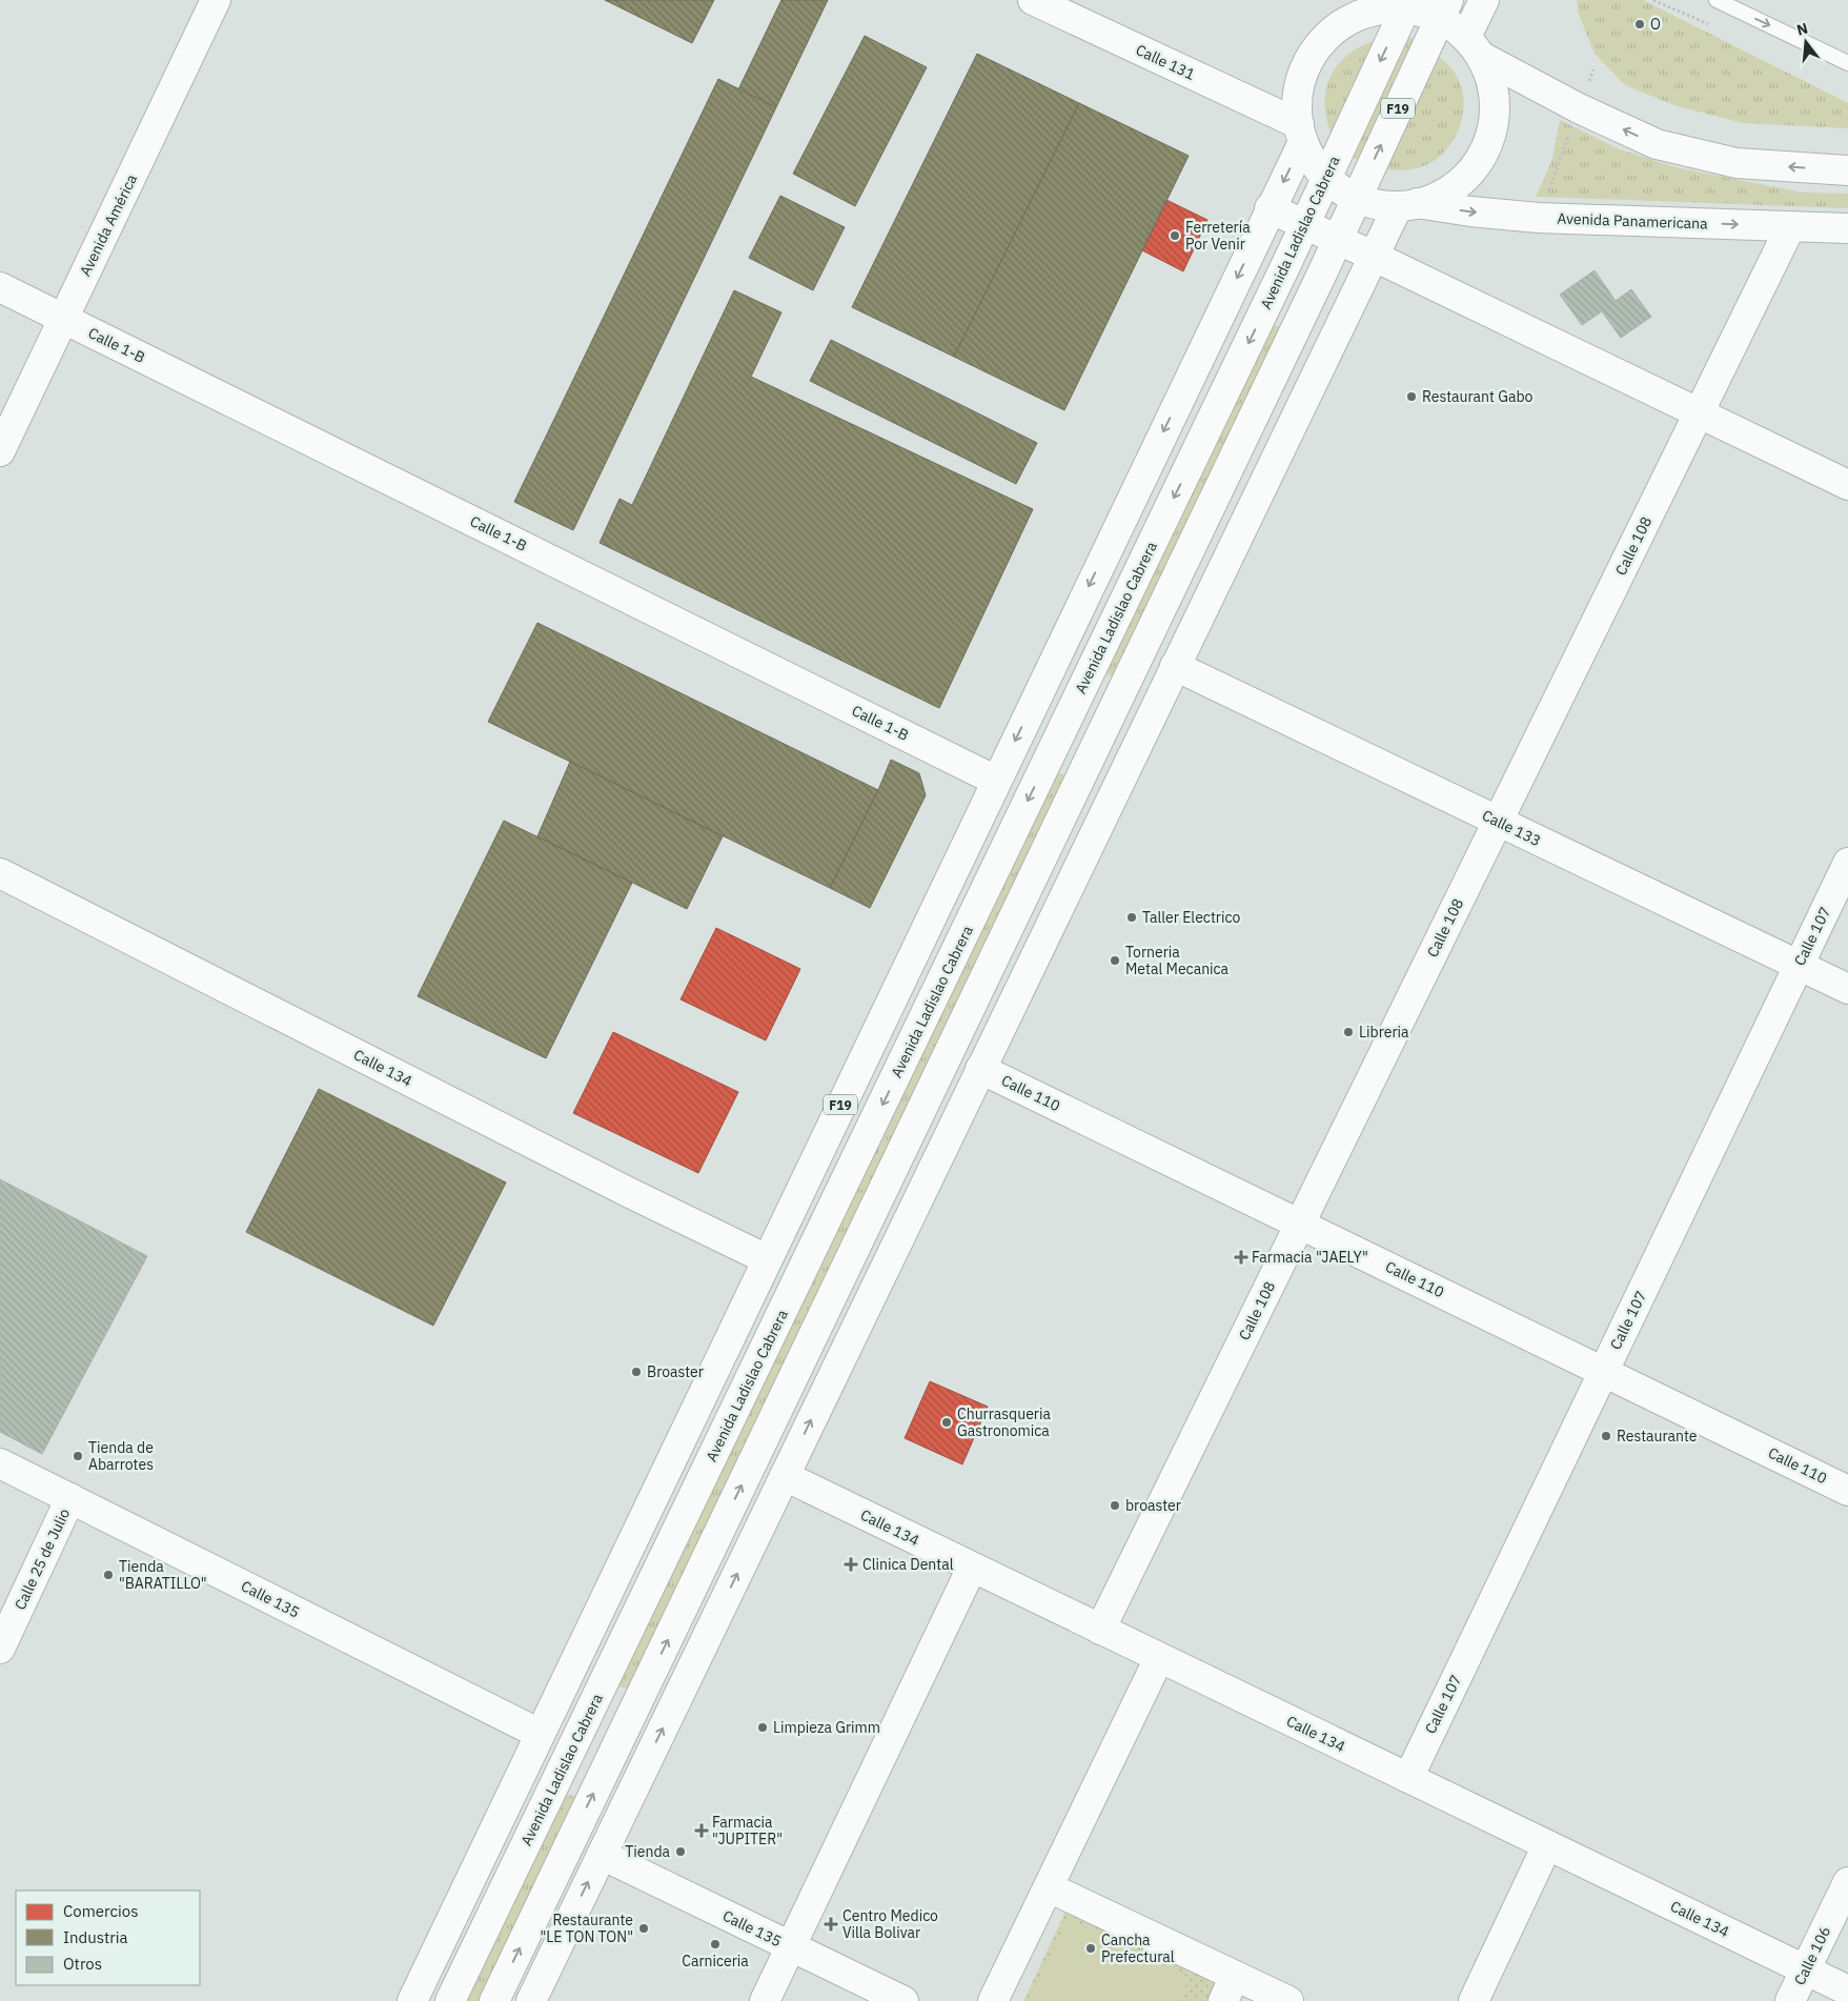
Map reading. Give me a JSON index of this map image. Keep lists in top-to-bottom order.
{
  "streets": {
    "main road": [
      "Calle 131",
      "F19",
      "Avenida Panamericana",
      "Avenida América",
      "Avenida Ladislao Cabrera",
      "Calle 1-B",
      "Calle 108",
      "Calle 133",
      "Calle 107",
      "Calle 134",
      "Calle 110",
      "Calle 25 de Julio",
      "Calle 135",
      "Calle 106"
    ]
  },
  "crossings": [
    ["Calle 131", "F19"],
    ["F19", "Avenida Panamericana"],
    ["F19", "Calle 1-B"],
    ["F19", "Calle 134"],
    ["F19", "Calle 135"],
    ["Avenida Panamericana", "Avenida Ladislao Cabrera"],
    ["Avenida Panamericana", "Calle 108"],
    ["Avenida América", "Calle 1-B"],
    ["Calle 108", "Calle 133"],
    ["Calle 108", "Calle 134"],
    ["Calle 108", "Calle 110"],
    ["Calle 133", "Calle 107"],
    ["Calle 107", "Calle 134"],
    ["Calle 107", "Calle 110"],
    ["Calle 134", "Calle 106"],
    ["Calle 25 de Julio", "Calle 135"]
  ],
  "places": {
    "other": [
      "O",
      "Ferretería Por Venir",
      "Restaurant Gabo",
      "Taller Electrico",
      "Torneria Metal Mecanica",
      "Libreria",
      "Broaster",
      "Churrasqueria Gastronomica",
      "Restaurante",
      "Tienda de Abarrotes",
      "broaster",
      "Tienda \"BARATILLO\"",
      "Limpieza Grimm",
      "Tienda",
      "Restaurante \"LE TON TON\"",
      "Carniceria",
      "Cancha Prefectural"
    ],
    "health": [
      "Farmacia \"JAELY\"",
      "Clinica Dental",
      "Farmacia \"JUPITER\"",
      "Centro Medico Villa Bolivar"
    ]
  },
  "legend": ["Comercios", "Industria", "Otros"],
  "north": "top"
}
